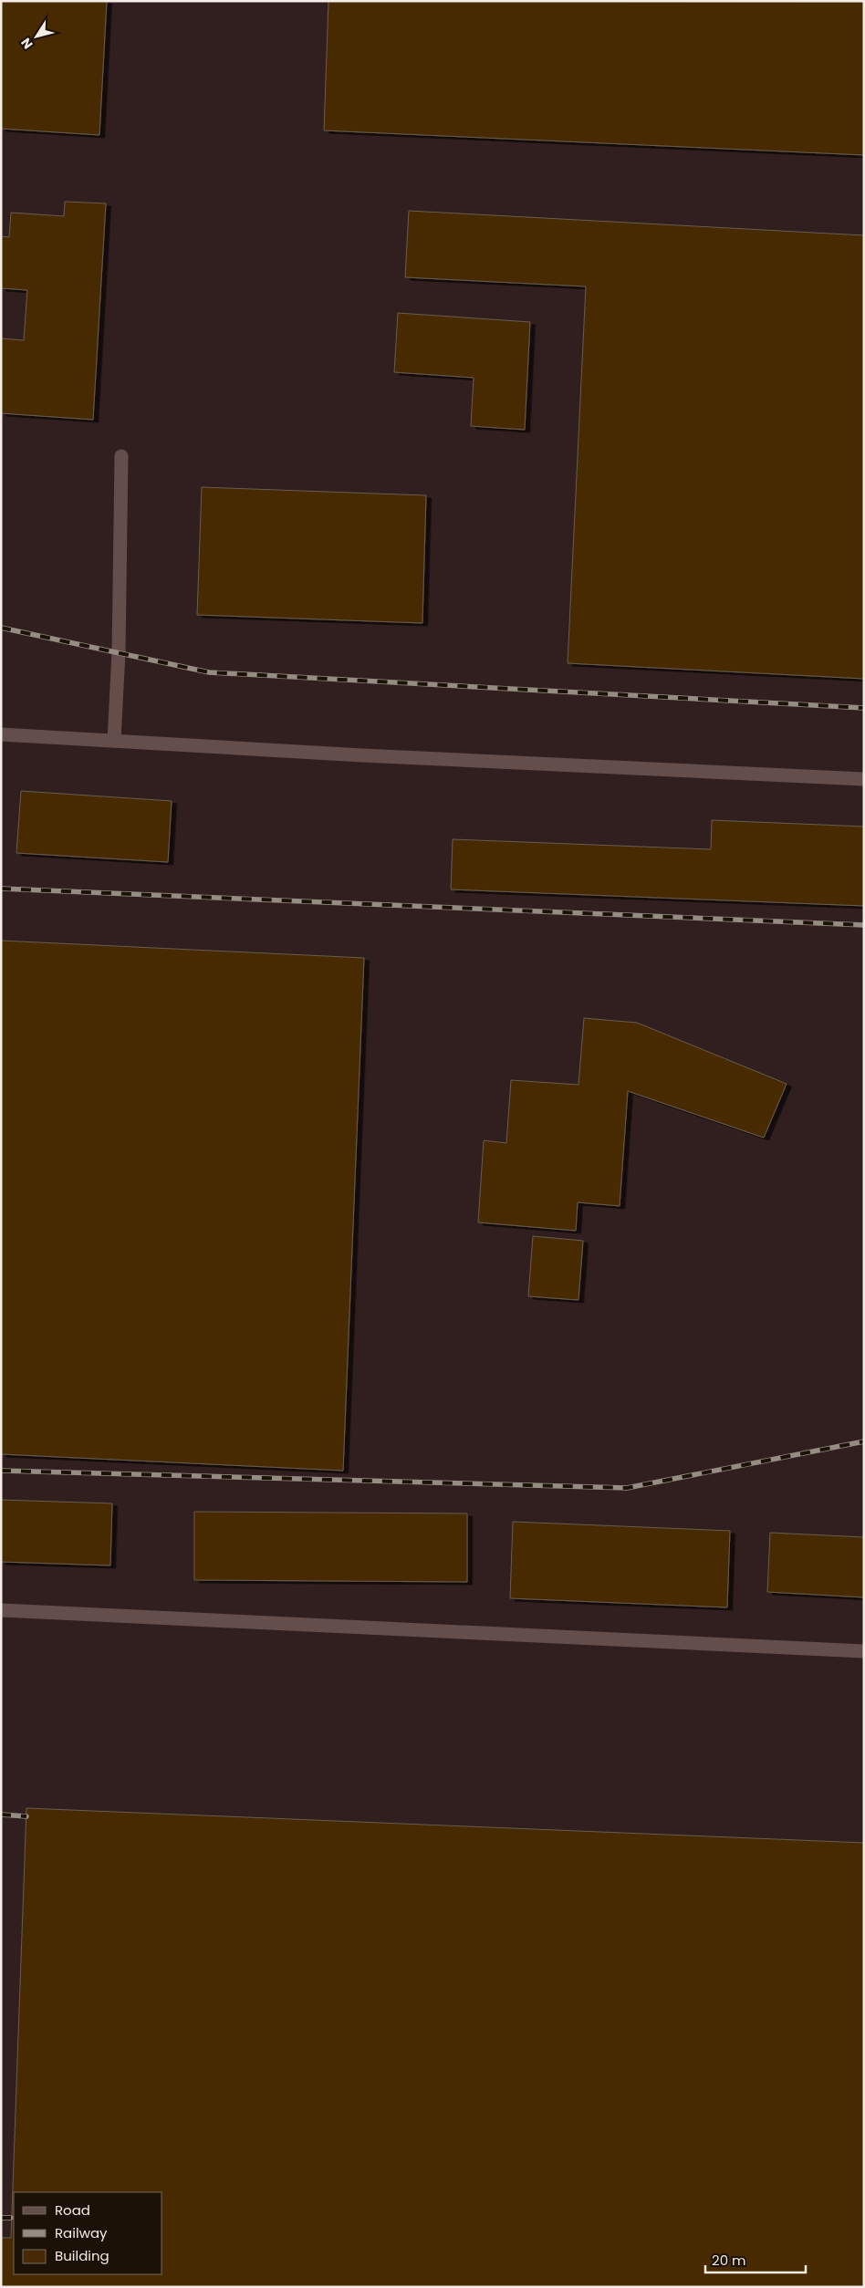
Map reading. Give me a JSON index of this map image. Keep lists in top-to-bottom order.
{
  "legend": ["Road", "Railway", "Building"],
  "scale_bar": "20 m",
  "north": "bottom left"
}
